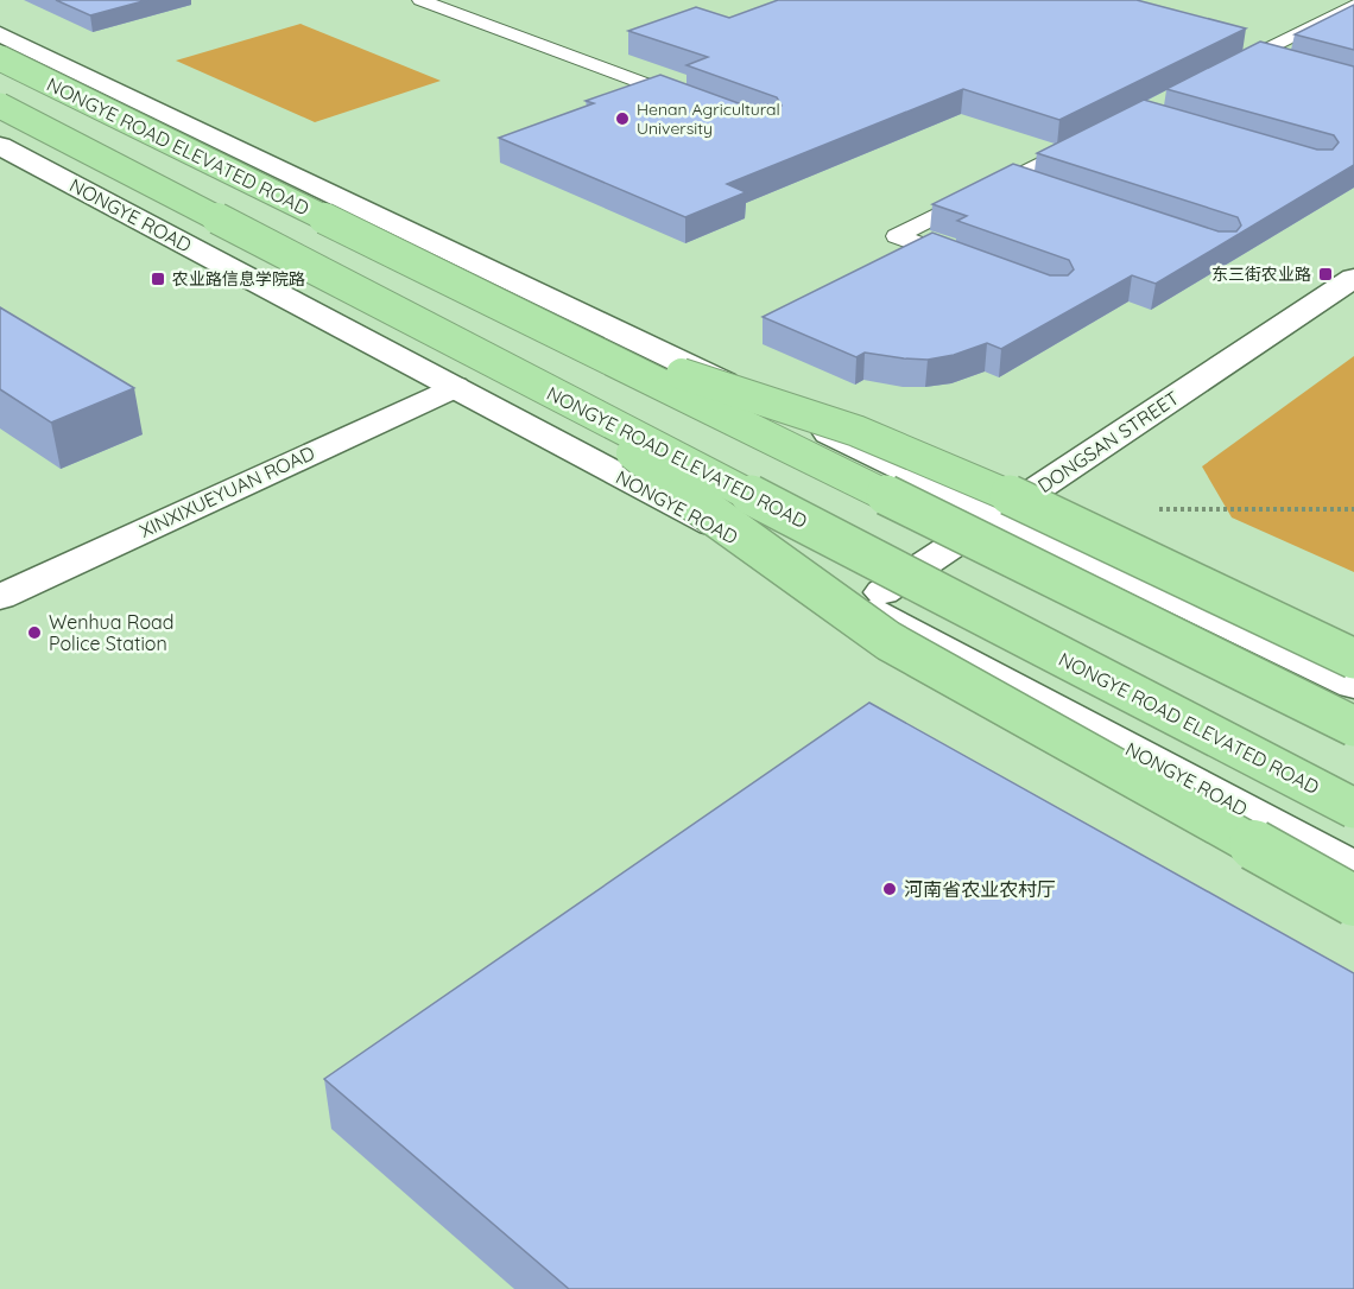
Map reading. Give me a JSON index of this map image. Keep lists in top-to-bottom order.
{
  "streets": {
    "highway": ["NONGYE ROAD ELEVATED ROAD"],
    "street": ["NONGYE ROAD", "DONGSAN STREET", "XINXIXUEYUAN ROAD"]
  },
  "crossings": [
    ["NONGYE ROAD", "DONGSAN STREET"],
    ["NONGYE ROAD", "XINXIXUEYUAN ROAD"]
  ],
  "places": {
    "other": ["Henan Agricultural University", "Wenhua Road Police Station", "河南省农业农村厅"],
    "transit": ["东三街农业路", "农业路信息学院路"]
  }
}
